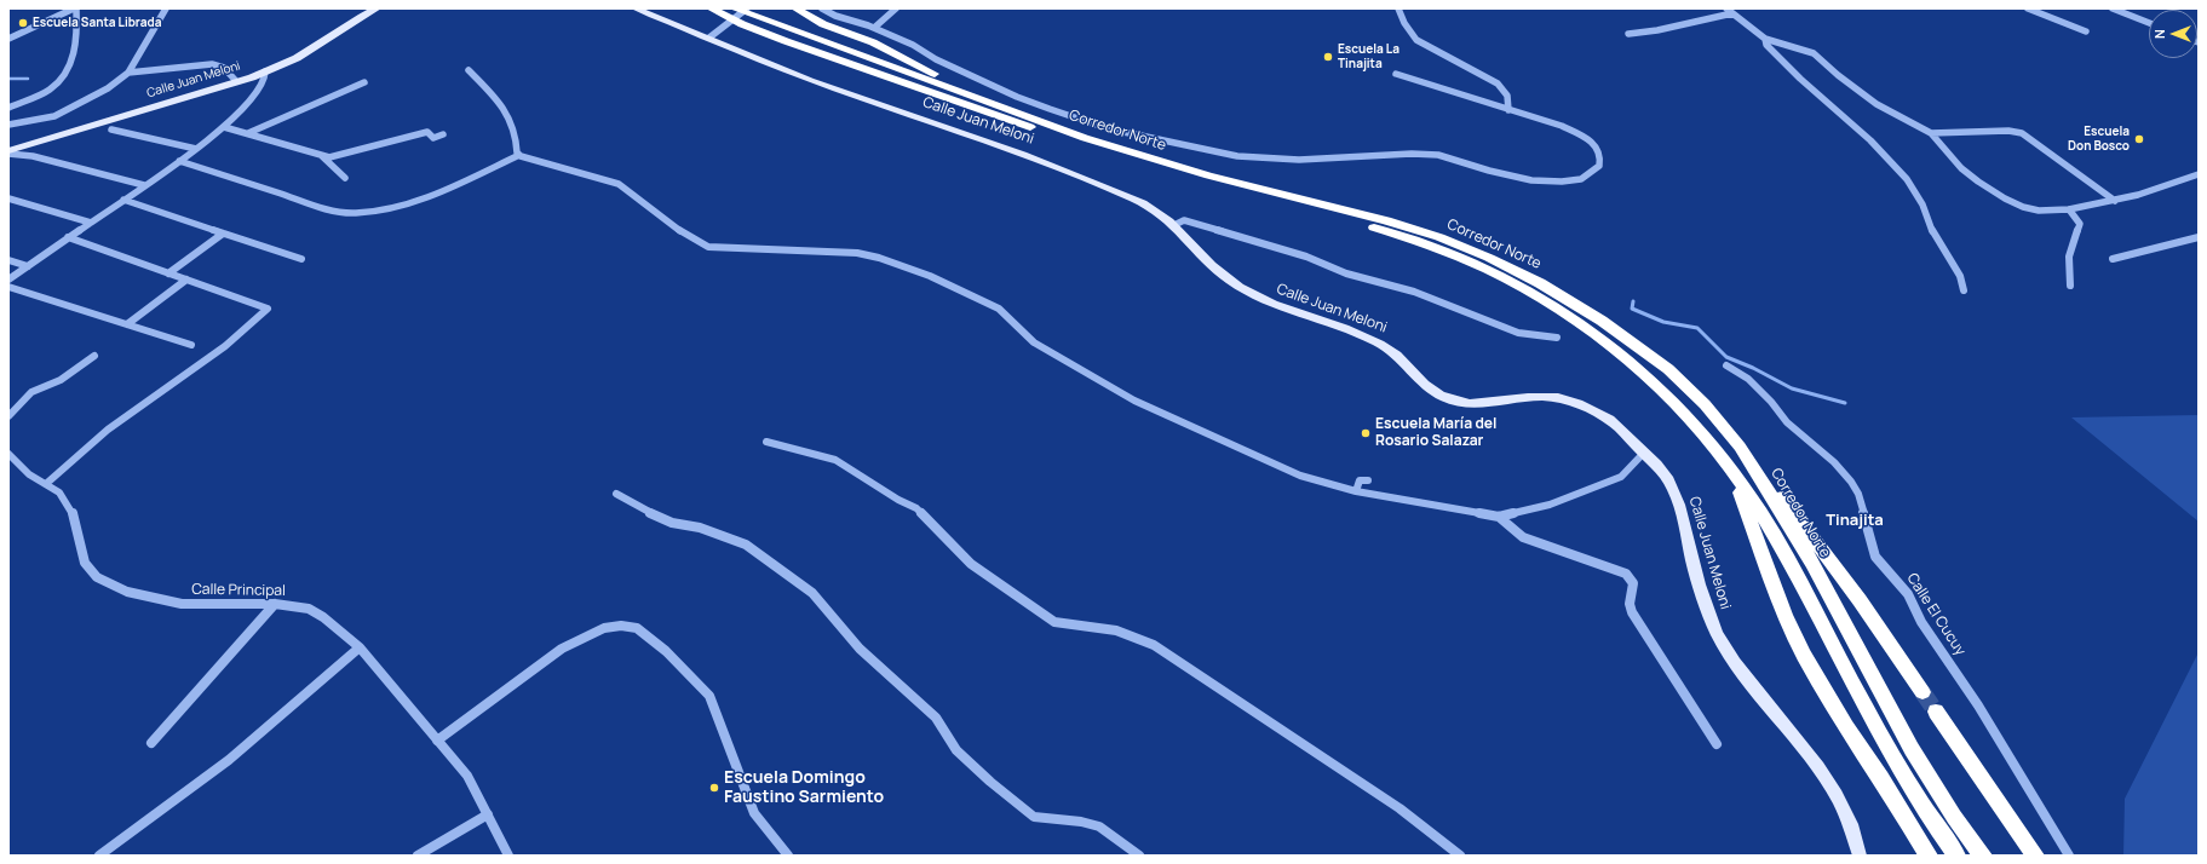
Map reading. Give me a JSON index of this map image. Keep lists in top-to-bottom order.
{
  "streets": {
    "highway": ["Corredor Norte"],
    "main road": ["Calle Juan Meloni"],
    "street": ["Calle Principal", "Calle El Cucuy"]
  },
  "districts": ["Tinajita"],
  "places": [
    "Escuela Santa Librada",
    "Escuela La Tinajita",
    "Escuela Don Bosco",
    "Escuela María del Rosario Salazar",
    "Escuela Domingo Faustino Sarmiento"
  ],
  "north": "left"
}
